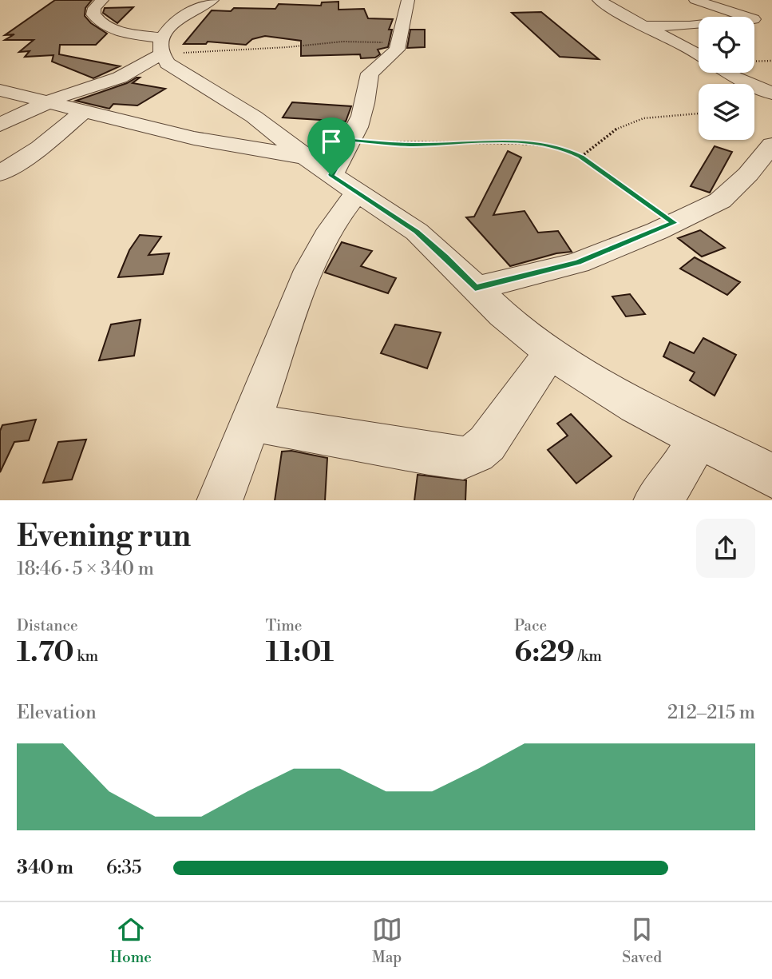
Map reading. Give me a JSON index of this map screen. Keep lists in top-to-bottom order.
{
  "page": {
    "heading": ["Evening run", "18:46 · 5 × 340 m"],
    "stats": [
      ["Distance", "1.70 km"],
      ["Time", "11:01"],
      ["Pace", "6:29 /km"]
    ],
    "chart": ["Elevation", "212–215 m"],
    "list": [
      {
        "name": "340 m",
        "note": "6:35"
      }
    ],
    "tabs": ["Home", "Map", "Saved"]
  }
}
